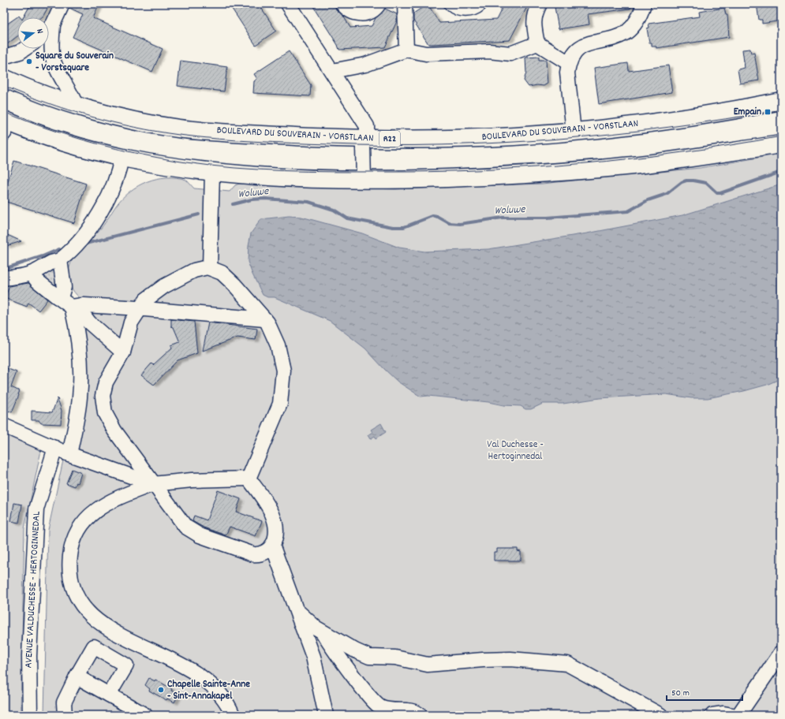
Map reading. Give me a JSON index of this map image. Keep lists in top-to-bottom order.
{
  "streets": {
    "main road": ["BOULEVARD DU SOUVERAIN - VORSTLAAN", "R22"],
    "street": ["AVENUE VALDUCHESSE - HERTOGINNEDAL"]
  },
  "water": ["Woluwe"],
  "parks": ["Val Duchesse - Hertoginnedal"],
  "places": {
    "other": ["Square du Souverain - Vorstsquare", "Chapelle Sainte-Anne - Sint-Annakapel"],
    "transit": ["Empain"]
  },
  "scale_bar": "50 m",
  "north": "right"
}
